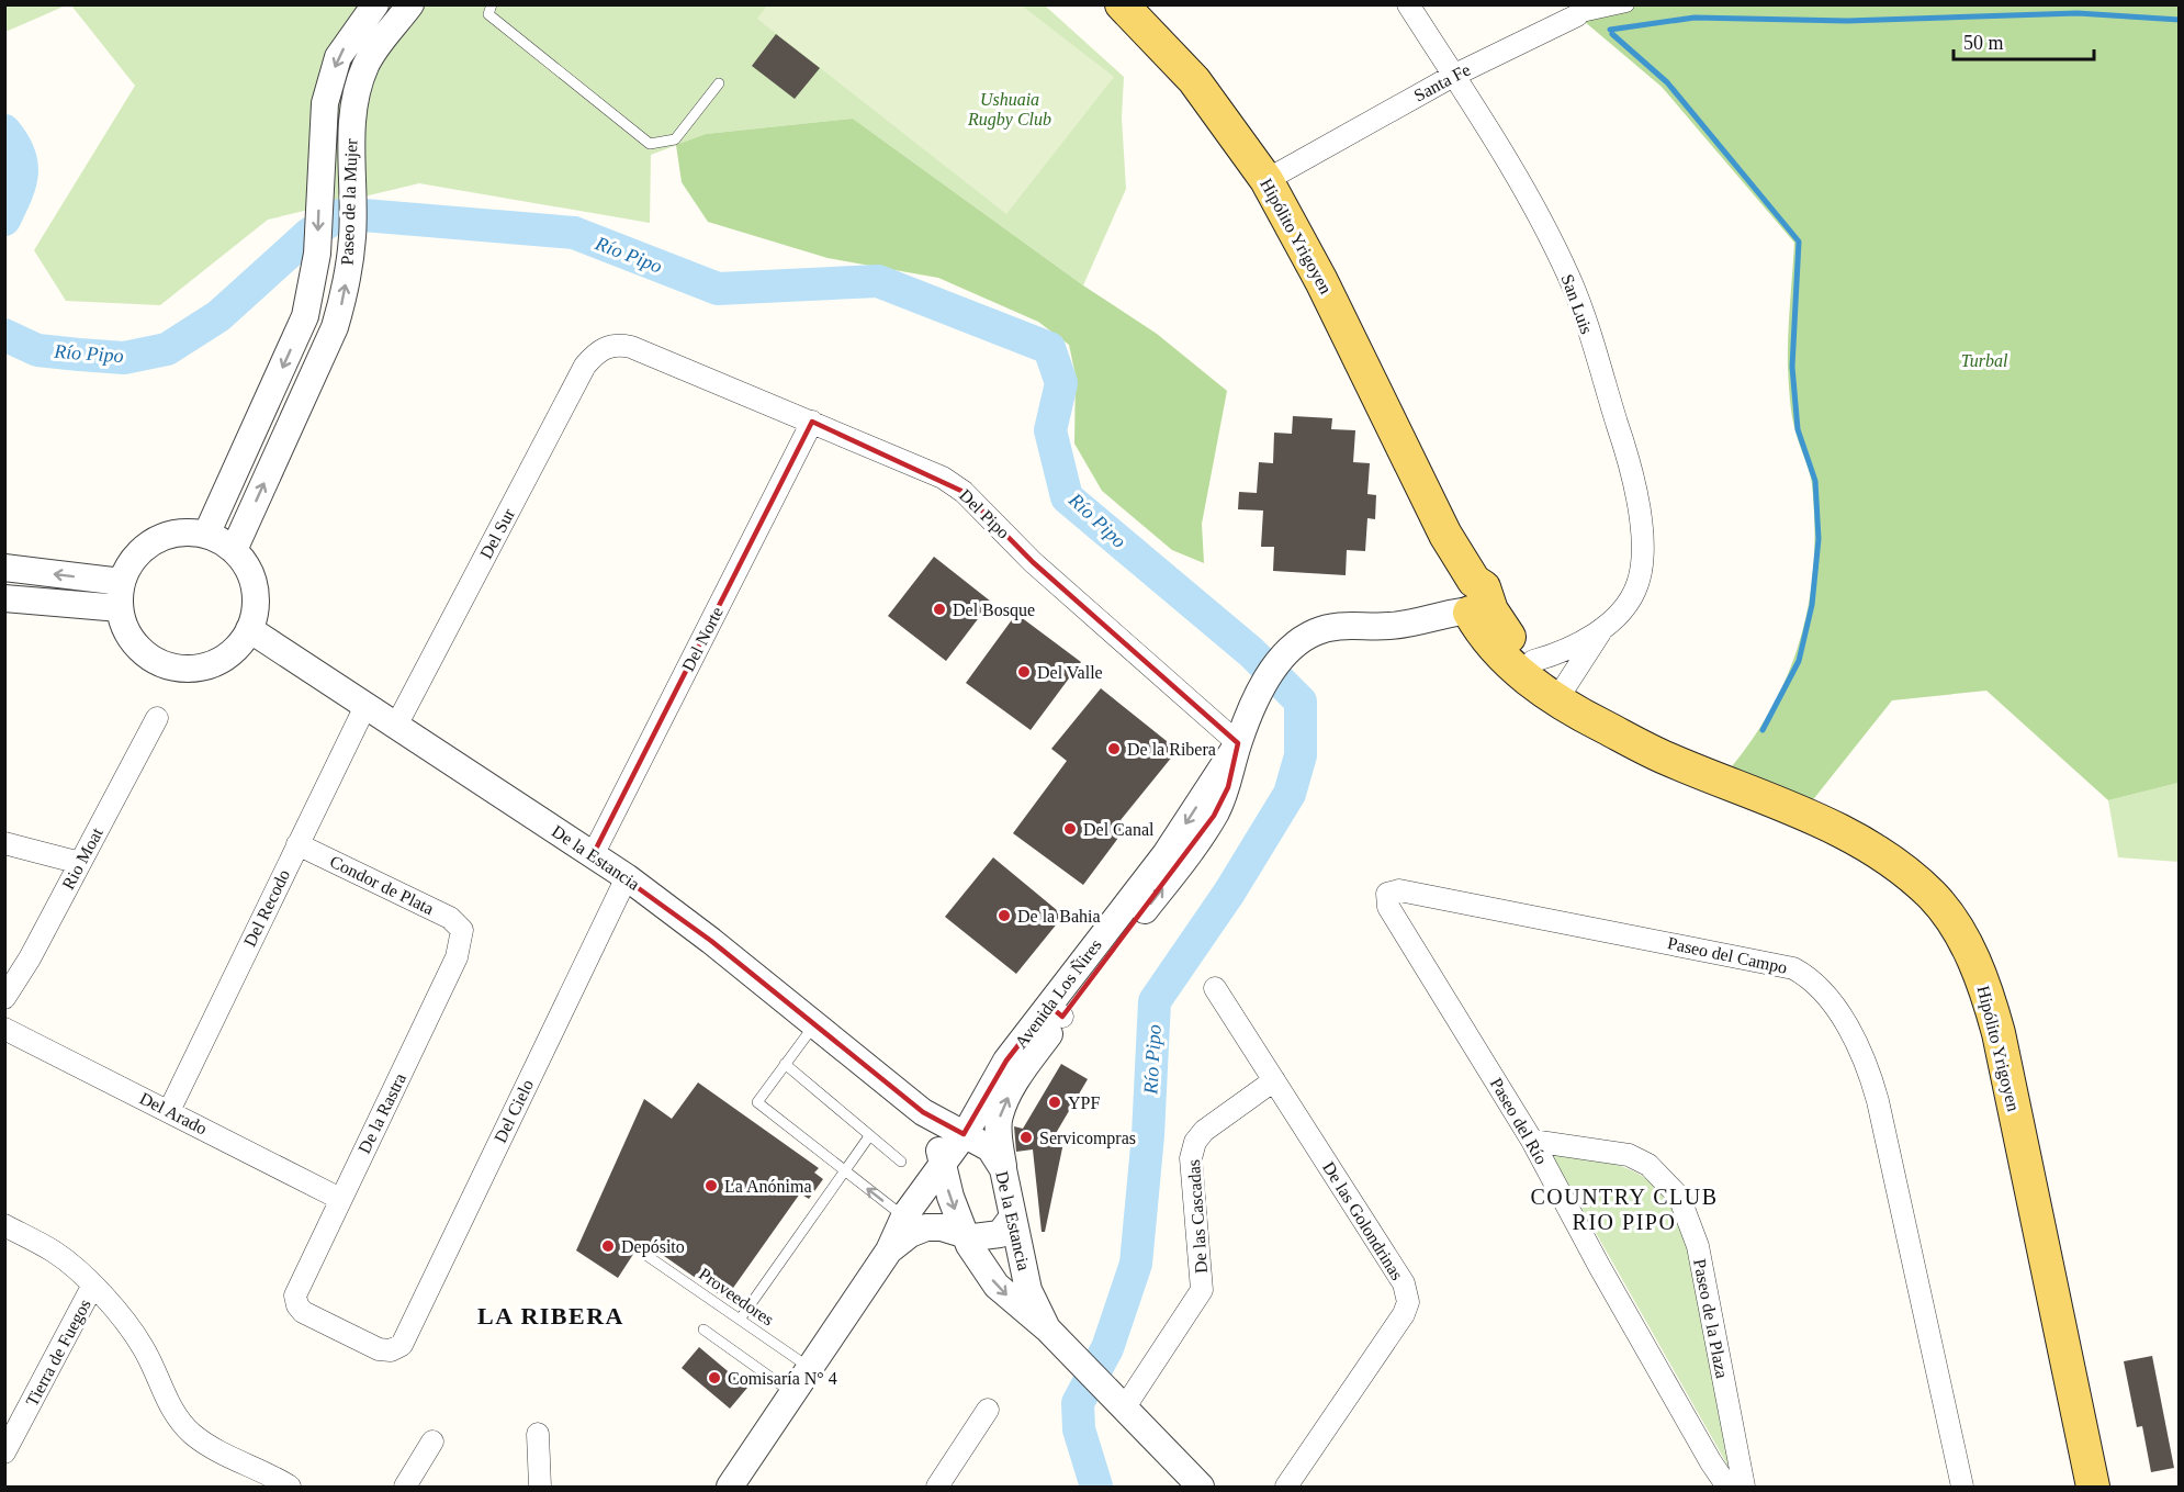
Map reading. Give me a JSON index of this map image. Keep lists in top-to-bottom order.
{
  "streets": {
    "main road": ["Hipólito Yrigoyen"],
    "street": [
      "Santa Fe",
      "Paseo de la Mujer",
      "San Luis",
      "Del Pipo",
      "Del Sur",
      "Del Norte",
      "De la Estancia",
      "Rio Moat",
      "Condor de Plata",
      "Del Recodo",
      "Paseo del Campo",
      "Avenida Los Ñires",
      "Del Cielo",
      "Del Arado",
      "De la Rastra",
      "Paseo del Río",
      "De las Cascadas",
      "De las Golondrinas",
      "Paseo de la Plaza",
      "Tierra de Fuegos"
    ],
    "lane": ["Proveedores"]
  },
  "crossings": [
    ["Santa Fe", "Hipólito Yrigoyen"],
    ["Santa Fe", "San Luis"],
    ["Paseo de la Mujer", "De la Estancia"],
    ["Hipólito Yrigoyen", "San Luis"],
    ["Hipólito Yrigoyen", "Avenida Los Ñires"],
    ["Del Pipo", "Del Sur"],
    ["Del Pipo", "Del Norte"],
    ["Del Pipo", "Avenida Los Ñires"],
    ["Del Sur", "De la Estancia"],
    ["Del Norte", "De la Estancia"],
    ["De la Estancia", "Del Recodo"],
    ["De la Estancia", "Avenida Los Ñires"],
    ["De la Estancia", "Del Cielo"],
    ["De la Estancia", "De las Cascadas"],
    ["Condor de Plata", "Del Recodo"],
    ["Condor de Plata", "De la Rastra"],
    ["Del Recodo", "Del Arado"],
    ["Paseo del Campo", "Paseo del Río"],
    ["Avenida Los Ñires", "Proveedores"],
    ["Del Cielo", "De la Rastra"],
    ["Del Arado", "De la Rastra"],
    ["Paseo del Río", "Paseo de la Plaza"],
    ["De las Cascadas", "De las Golondrinas"]
  ],
  "districts": ["COUNTRY CLUB RIO PIPO", "LA RIBERA"],
  "water": ["Río Pipo"],
  "parks": ["Ushuaia Rugby Club", "Turbal"],
  "places": [
    "Del Bosque",
    "Del Valle",
    "De la Ribera",
    "Del Canal",
    "De la Bahia",
    "YPF",
    "Servicompras",
    "La Anónima",
    "Depósito",
    "Comisaría N° 4"
  ],
  "scale_bar": "50 m"
}
